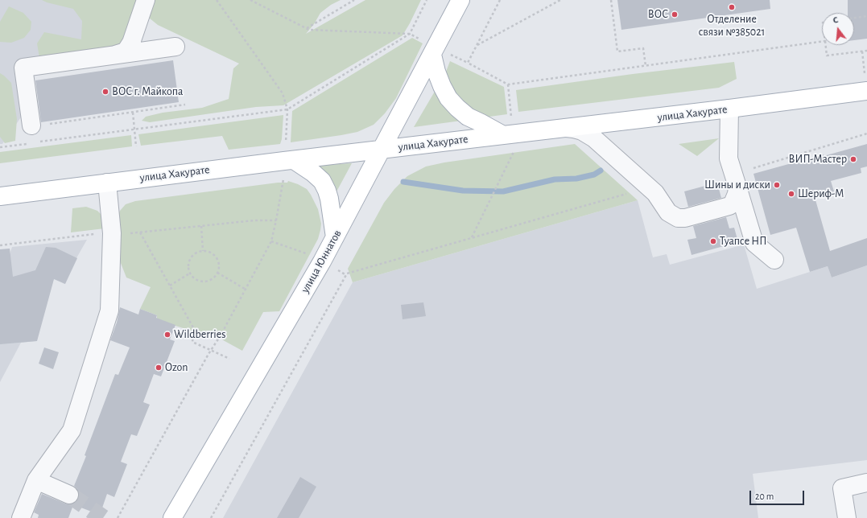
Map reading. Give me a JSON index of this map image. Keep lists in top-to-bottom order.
{
  "streets": {
    "main road": ["улица Хакурате", "улица Юннатов"]
  },
  "crossings": [
    ["улица Хакурате", "улица Юннатов"]
  ],
  "places": [
    "Отделение связи №385021",
    "ВОС",
    "ВОС г. Майкопа",
    "ВИП-Мастер",
    "Шины и диски",
    "Шериф-М",
    "Туапсе НП",
    "Wildberries",
    "Ozon"
  ],
  "scale_bar": "20 m",
  "north": "top"
}
